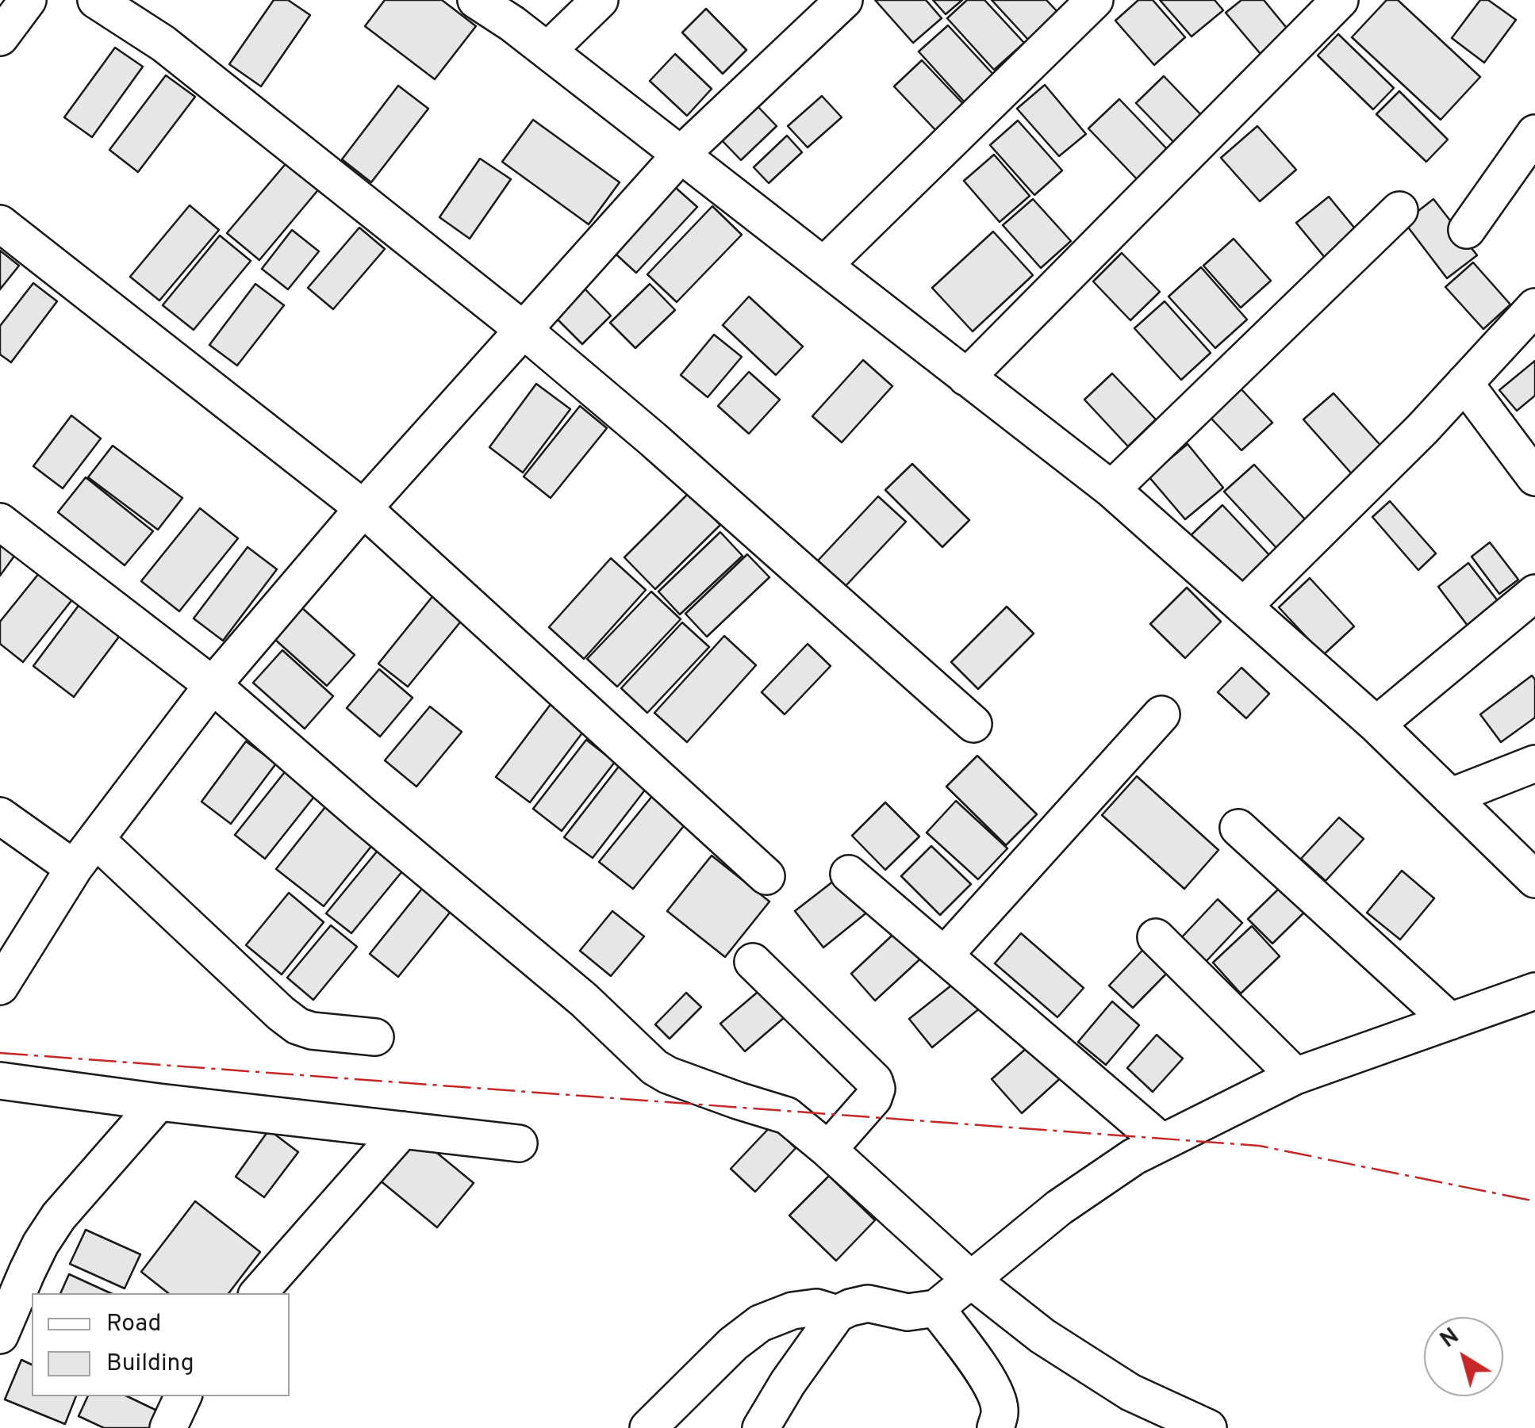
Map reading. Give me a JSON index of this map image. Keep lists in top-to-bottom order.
{
  "legend": ["Road", "Building"],
  "north": "top left"
}
